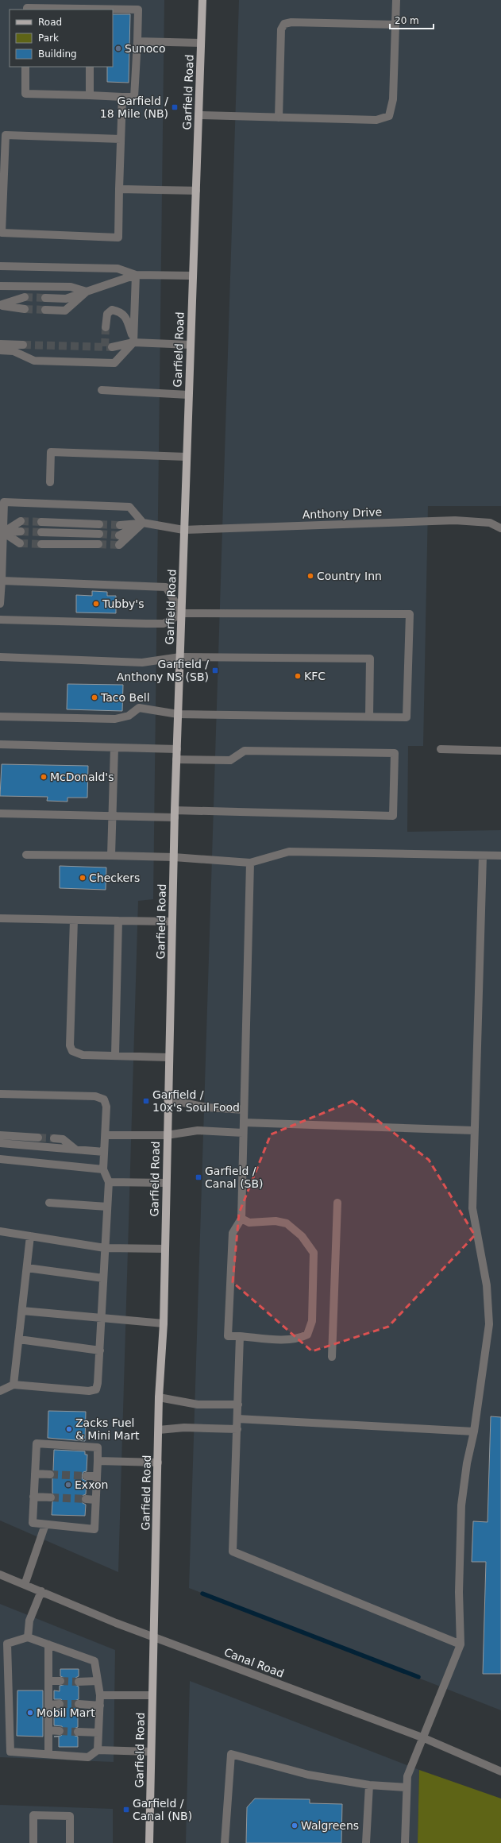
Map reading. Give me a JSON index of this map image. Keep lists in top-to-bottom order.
{
  "streets": {
    "main road": ["Garfield Road"],
    "street": ["Anthony Drive", "Canal Road"]
  },
  "crossings": [
    ["Garfield Road", "Anthony Drive"],
    ["Garfield Road", "Canal Road"]
  ],
  "places": {
    "other": [
      "Sunoco",
      "Country Inn",
      "Tubby's",
      "KFC",
      "Taco Bell",
      "McDonald's",
      "Checkers",
      "Zacks Fuel & Mini Mart",
      "Exxon",
      "Mobil Mart",
      "Walgreens"
    ],
    "transit": [
      "Garfield / 18 Mile (NB)",
      "Garfield / Anthony NS (SB)",
      "Garfield / 10x's Soul Food",
      "Garfield / Canal (SB)",
      "Garfield / Canal (NB)"
    ]
  },
  "legend": ["Road", "Park", "Building"],
  "scale_bar": "20 m"
}
